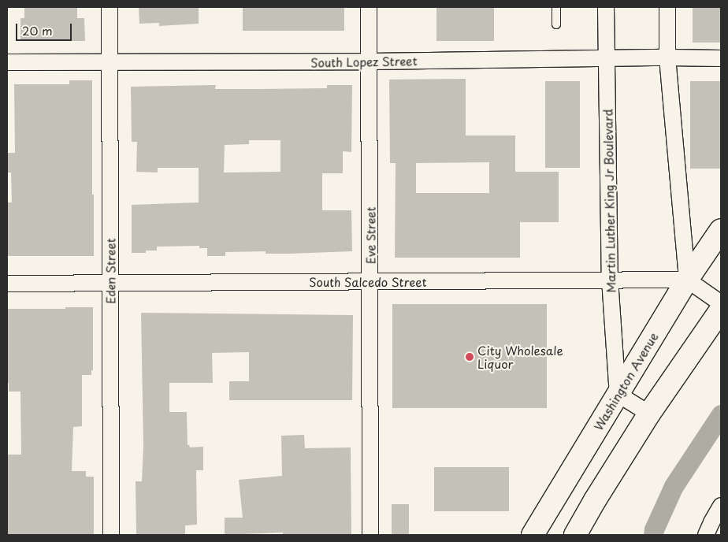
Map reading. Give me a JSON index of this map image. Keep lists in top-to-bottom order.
{
  "streets": {
    "street": [
      "South Lopez Street",
      "Martin Luther King Jr Boulevard",
      "Eve Street",
      "Eden Street",
      "South Salcedo Street",
      "Washington Avenue"
    ]
  },
  "crossings": [
    ["South Lopez Street", "Martin Luther King Jr Boulevard"],
    ["South Lopez Street", "Eve Street"],
    ["South Lopez Street", "Eden Street"],
    ["Martin Luther King Jr Boulevard", "South Salcedo Street"],
    ["Martin Luther King Jr Boulevard", "Washington Avenue"],
    ["Eve Street", "South Salcedo Street"],
    ["Eden Street", "South Salcedo Street"],
    ["South Salcedo Street", "Washington Avenue"]
  ],
  "places": ["City Wholesale Liquor"],
  "scale_bar": "20 m"
}
